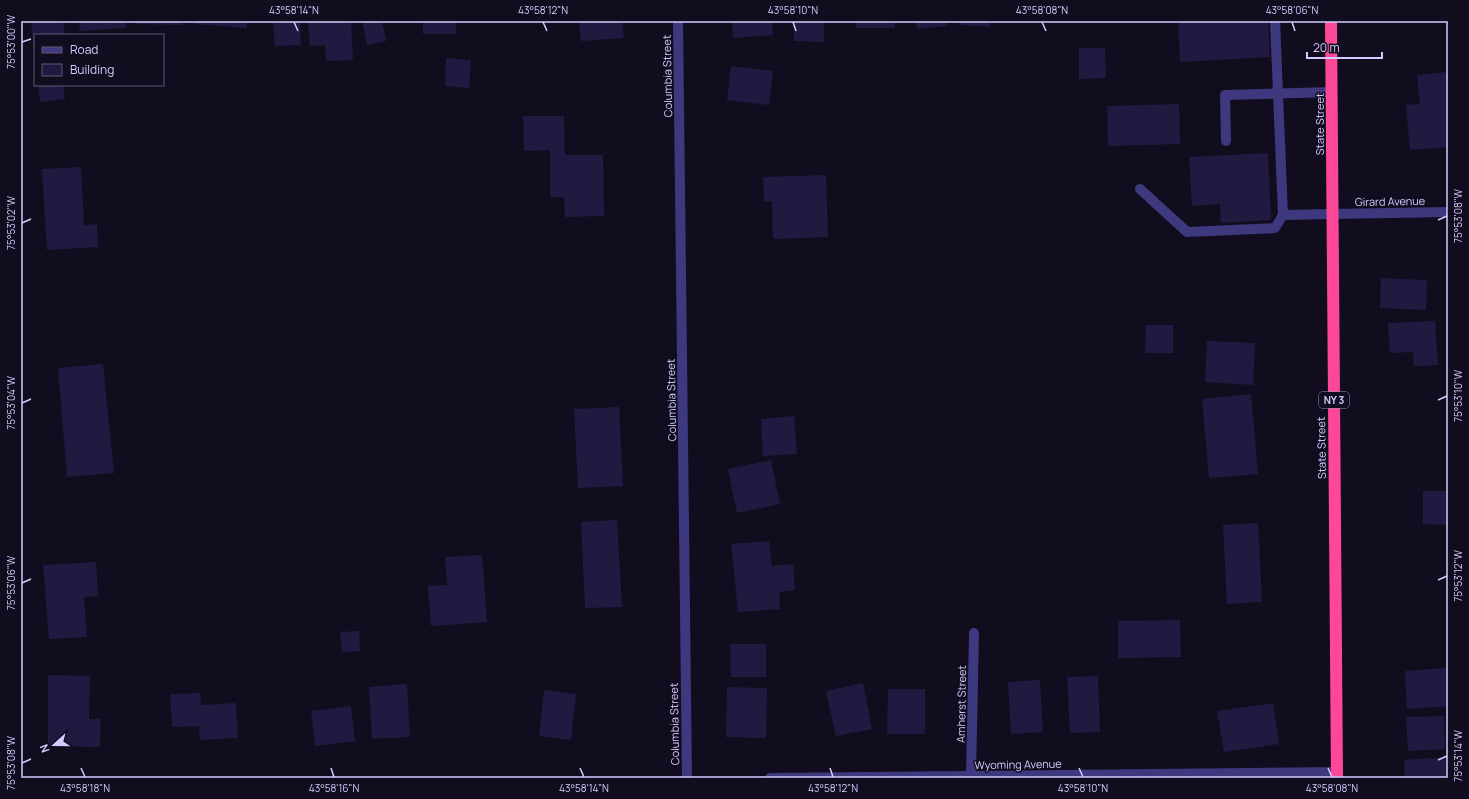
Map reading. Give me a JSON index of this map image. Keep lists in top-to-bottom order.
{
  "streets": {
    "highway": ["State Street", "NY 3"],
    "street": [
      "Columbia Street",
      "Girard Avenue",
      "Amherst Street",
      "Wyoming Avenue"
    ]
  },
  "crossings": [
    ["State Street", "Girard Avenue"],
    ["State Street", "Wyoming Avenue"],
    ["Amherst Street", "Wyoming Avenue"]
  ],
  "legend": ["Road", "Building"],
  "scale_bar": "20 m",
  "north": "left",
  "coordinates": [
    "43°58'14\"N",
    "43°58'12\"N",
    "43°58'10\"N",
    "43°58'08\"N",
    "43°58'06\"N",
    "75°53'00\"W",
    "75°53'08\"W",
    "75°53'02\"W",
    "75°53'10\"W",
    "75°53'04\"W",
    "75°53'12\"W",
    "75°53'06\"W",
    "75°53'14\"W",
    "43°58'18\"N",
    "43°58'16\"N"
  ]
}
